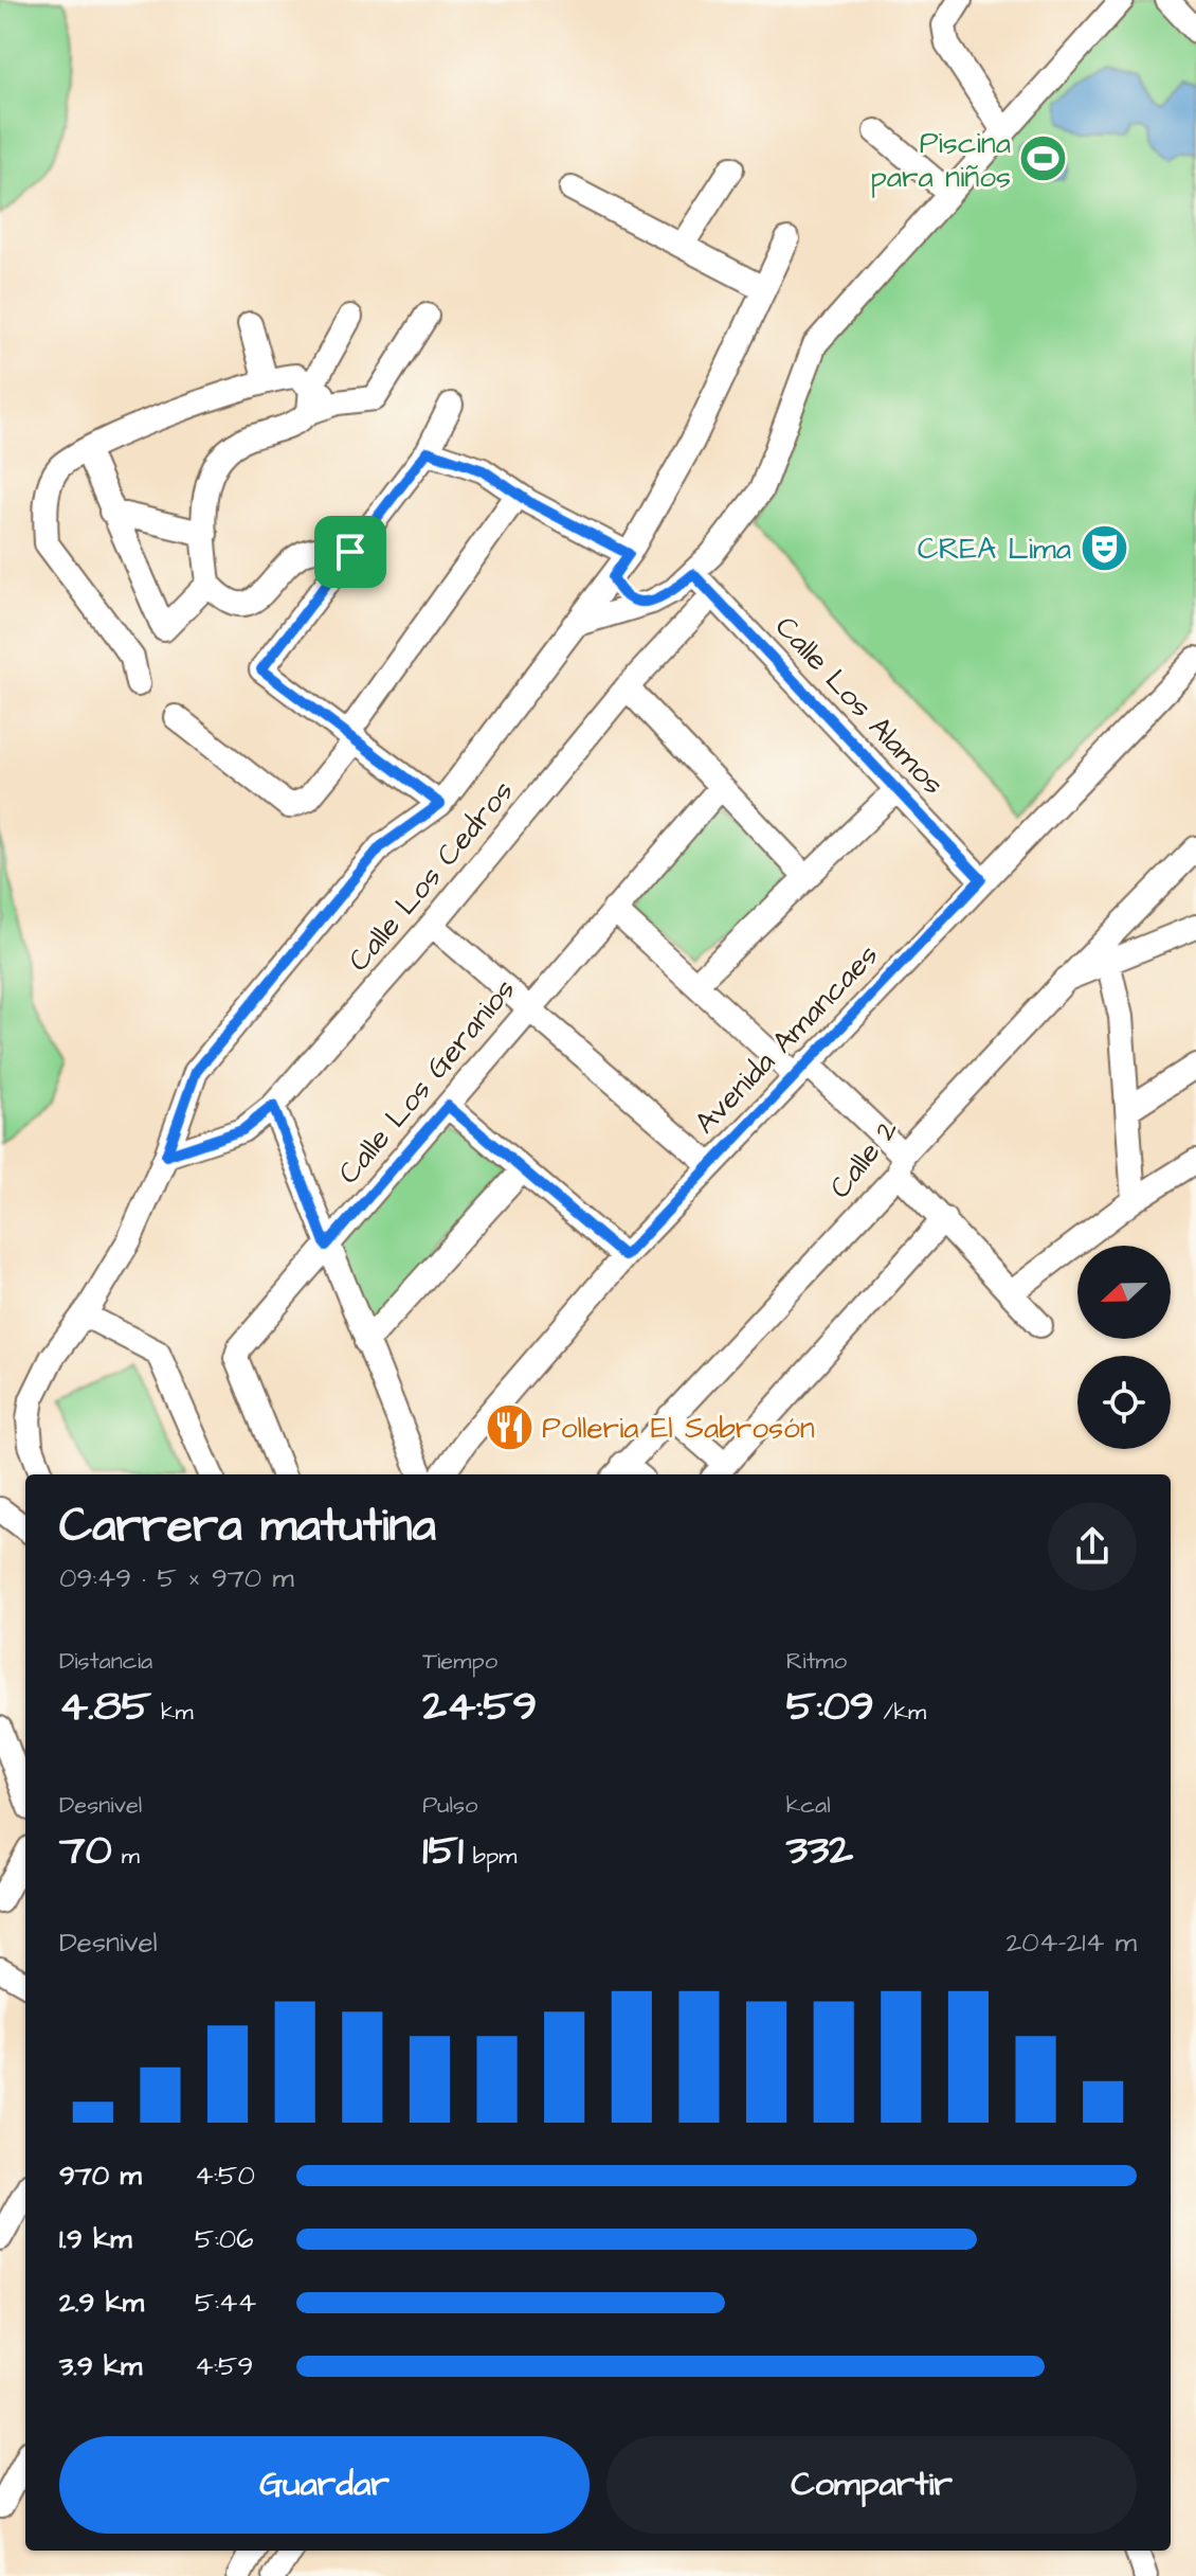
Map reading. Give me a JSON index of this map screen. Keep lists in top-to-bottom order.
{
  "streets": {
    "street": [
      "Calle Los Alamos",
      "Calle Los Cedros",
      "Avenida Amancaes",
      "Calle Los Geranios",
      "Calle 2"
    ]
  },
  "crossings": [
    ["Calle Los Alamos", "Calle Los Cedros"],
    ["Calle Los Alamos", "Avenida Amancaes"]
  ],
  "places": {
    "sports": ["Piscina para niños"],
    "theatre": ["CREA Lima"],
    "restaurant": ["Polleria El Sabrosón"]
  },
  "north": "left",
  "page": {
    "heading": ["Carrera matutina", "09:49 · 5 × 970 m"],
    "stats": [
      ["Distancia", "4.85 km"],
      ["Tiempo", "24:59"],
      ["Ritmo", "5:09 /km"],
      ["Desnivel", "70 m"],
      ["Pulso", "151 bpm"],
      ["kcal", "332"]
    ],
    "chart": ["Desnivel", "204–214 m"],
    "list": [
      {
        "name": "970 m",
        "note": "4:50"
      },
      {
        "name": "1.9 km",
        "note": "5:06"
      },
      {
        "name": "2.9 km",
        "note": "5:44"
      },
      {
        "name": "3.9 km",
        "note": "4:59"
      }
    ],
    "buttons": ["Guardar", "Compartir"]
  }
}
